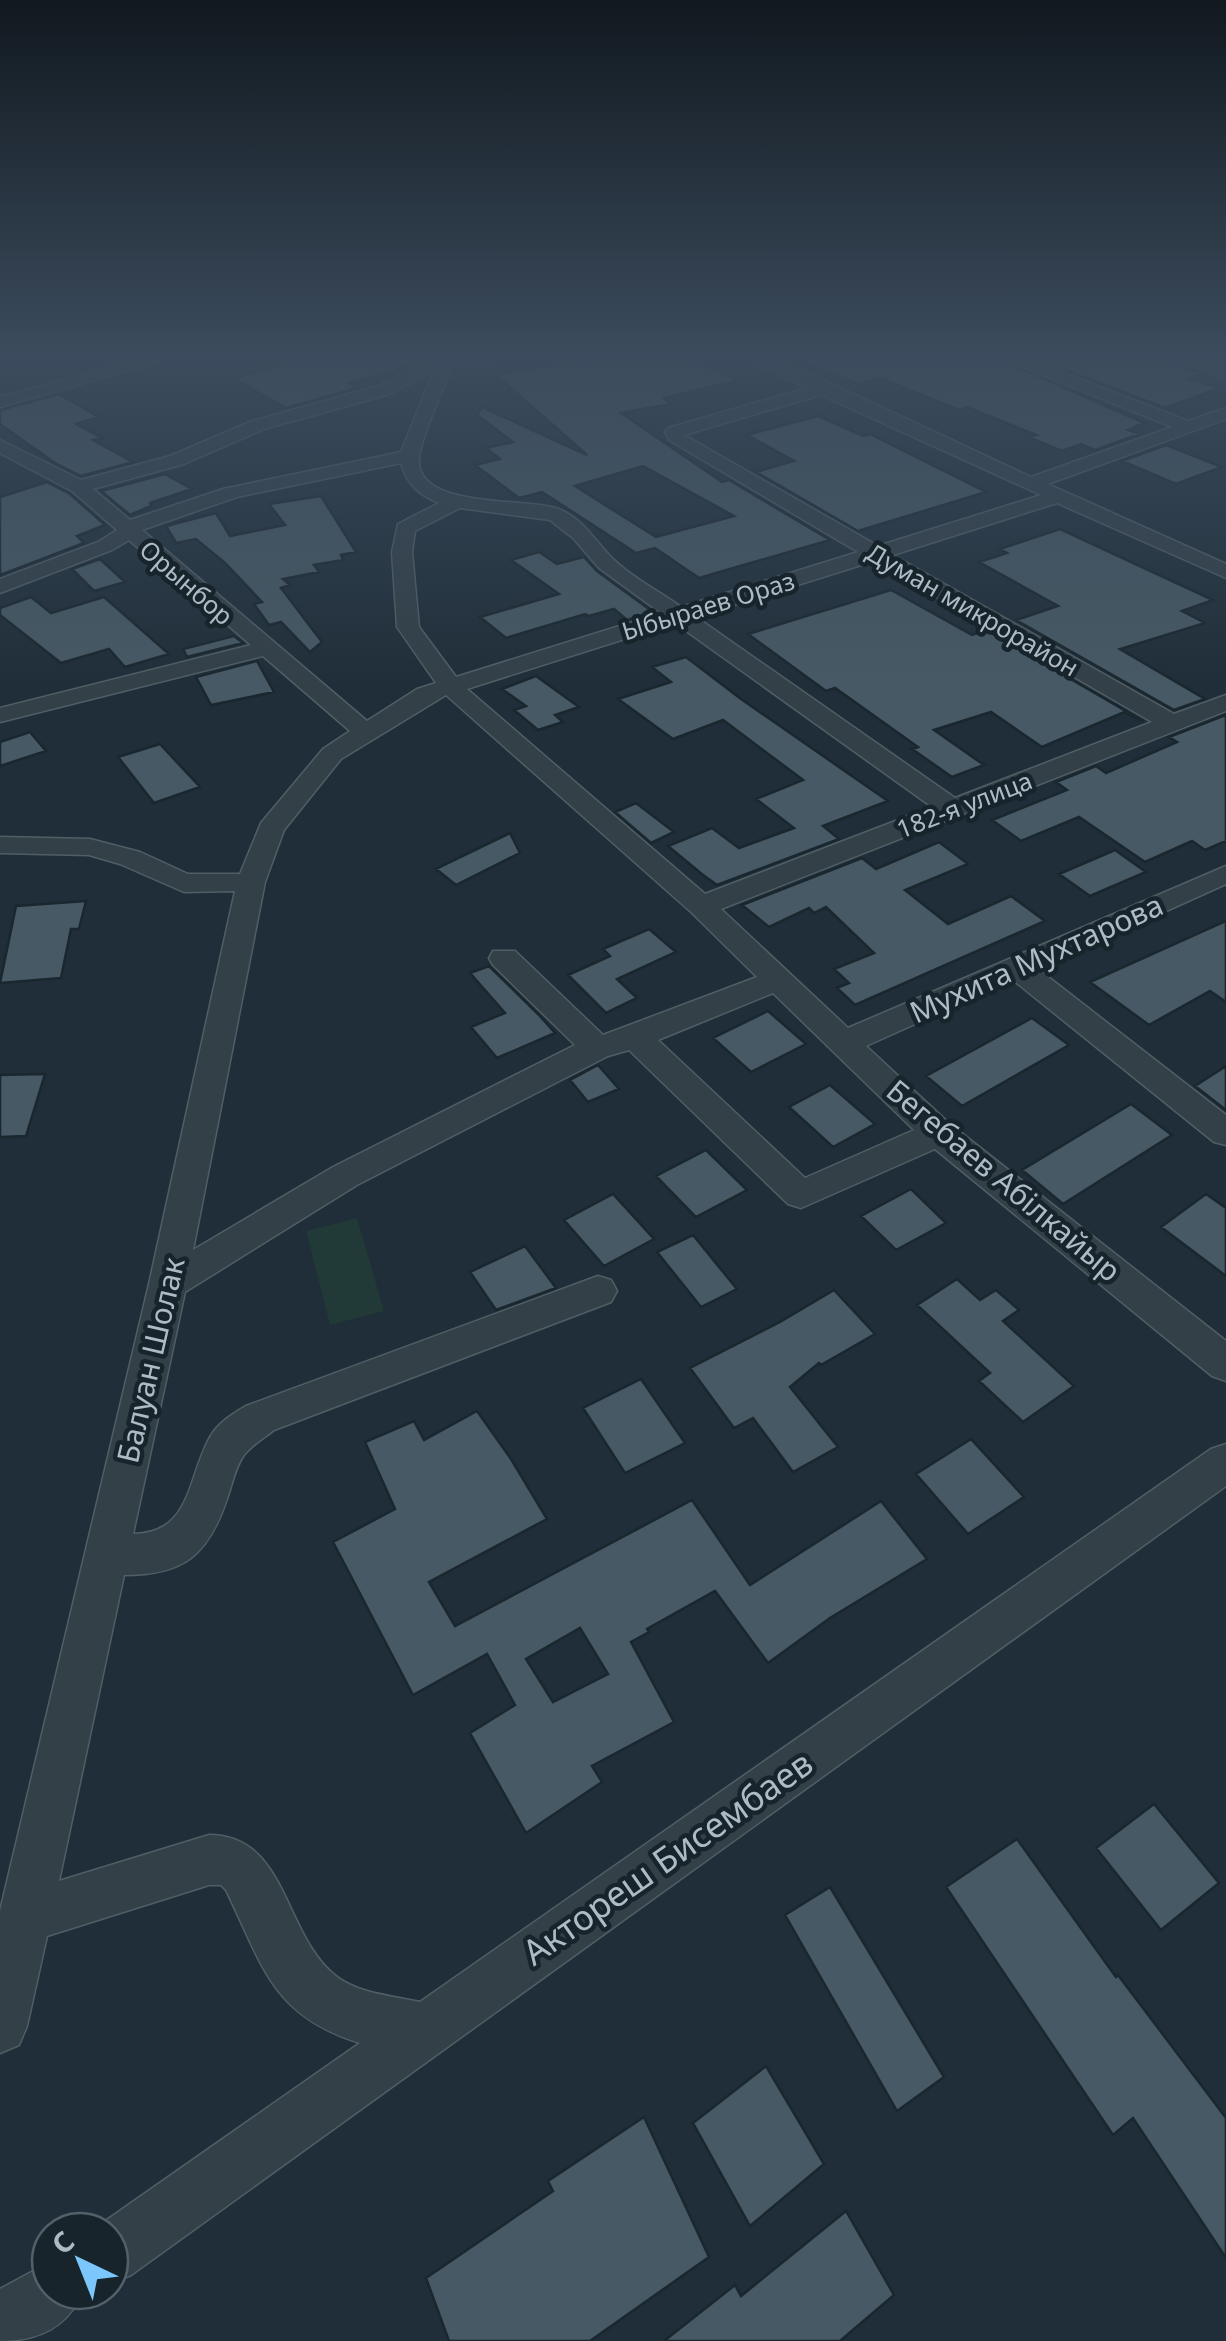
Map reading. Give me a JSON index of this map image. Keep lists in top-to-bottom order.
{
  "streets": {
    "street": [
      "Орынбор",
      "Ыбыраев Ораз",
      "Думан микрорайон",
      "182-я улица",
      "Мухита Мухтарова",
      "Бегебаев Абілкайыр",
      "Балуан Шолак",
      "Актореш Бисембаев"
    ]
  },
  "crossings": [
    ["Орынбор", "Ыбыраев Ораз"],
    ["Орынбор", "Балуан Шолак"],
    ["Ыбыраев Ораз", "Думан микрорайон"],
    ["Ыбыраев Ораз", "Балуан Шолак"],
    ["Думан микрорайон", "182-я улица"],
    ["182-я улица", "Бегебаев Абілкайыр"],
    ["Мухита Мухтарова", "Бегебаев Абілкайыр"]
  ],
  "north": "top left"
}
